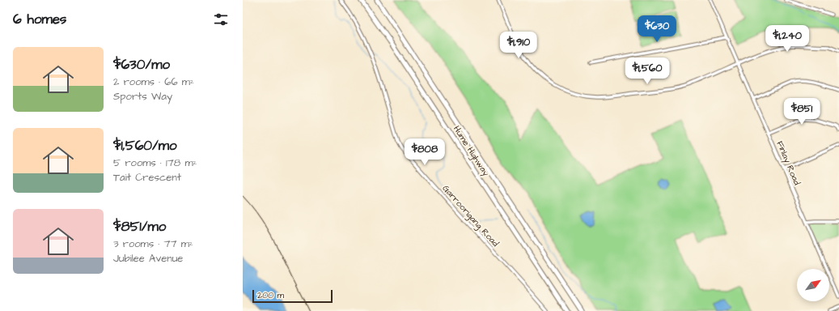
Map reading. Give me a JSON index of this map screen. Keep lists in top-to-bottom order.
{
  "streets": {
    "highway": ["Hume Highway"],
    "street": ["Finlay Road", "Garroorigang Road"]
  },
  "scale_bar": "200 m",
  "north": "top right",
  "page": {
    "heading": "6 homes",
    "price": [
      "$630",
      "$1,240",
      "$1,910",
      "$1,560",
      "$851",
      "$808"
    ],
    "list": [
      {
        "name": "$630/mo",
        "note": "2 rooms · 66 m² · Sports Way"
      },
      {
        "name": "$1,560/mo",
        "note": "5 rooms · 178 m² · Tait Crescent"
      },
      {
        "name": "$851/mo",
        "note": "3 rooms · 77 m² · Jubilee Avenue"
      }
    ],
    "scale": "200 m"
  }
}
